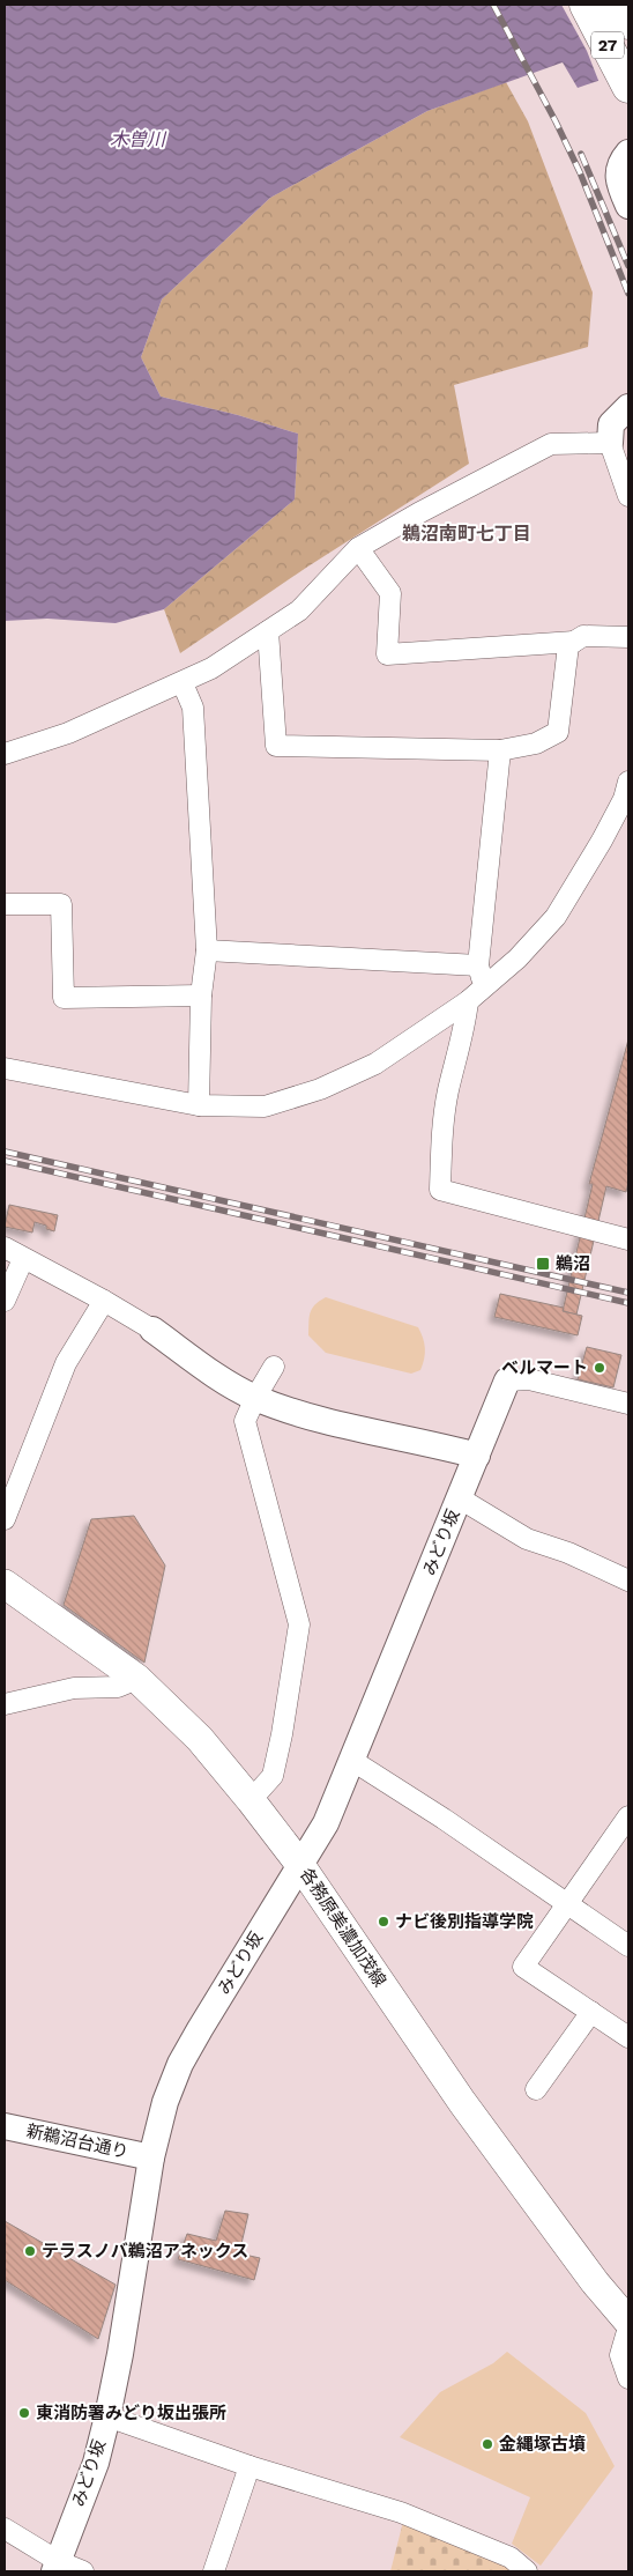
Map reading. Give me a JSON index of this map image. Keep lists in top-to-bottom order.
{
  "streets": {
    "main road": ["27", "各務原美濃加茂線"],
    "street": ["みどり坂", "新鵜沼台通り"]
  },
  "crossings": [
    ["みどり坂", "各務原美濃加茂線"],
    ["みどり坂", "新鵜沼台通り"]
  ],
  "districts": ["鵜沼南町七丁目"],
  "water": ["木曽川"],
  "places": {
    "transit": ["鵜沼"],
    "other": [
      "ベルマート",
      "ナビ後別指導学院",
      "テラスノバ鵜沼アネックス",
      "東消防署みどり坂出張所",
      "金縄塚古墳"
    ]
  }
}
